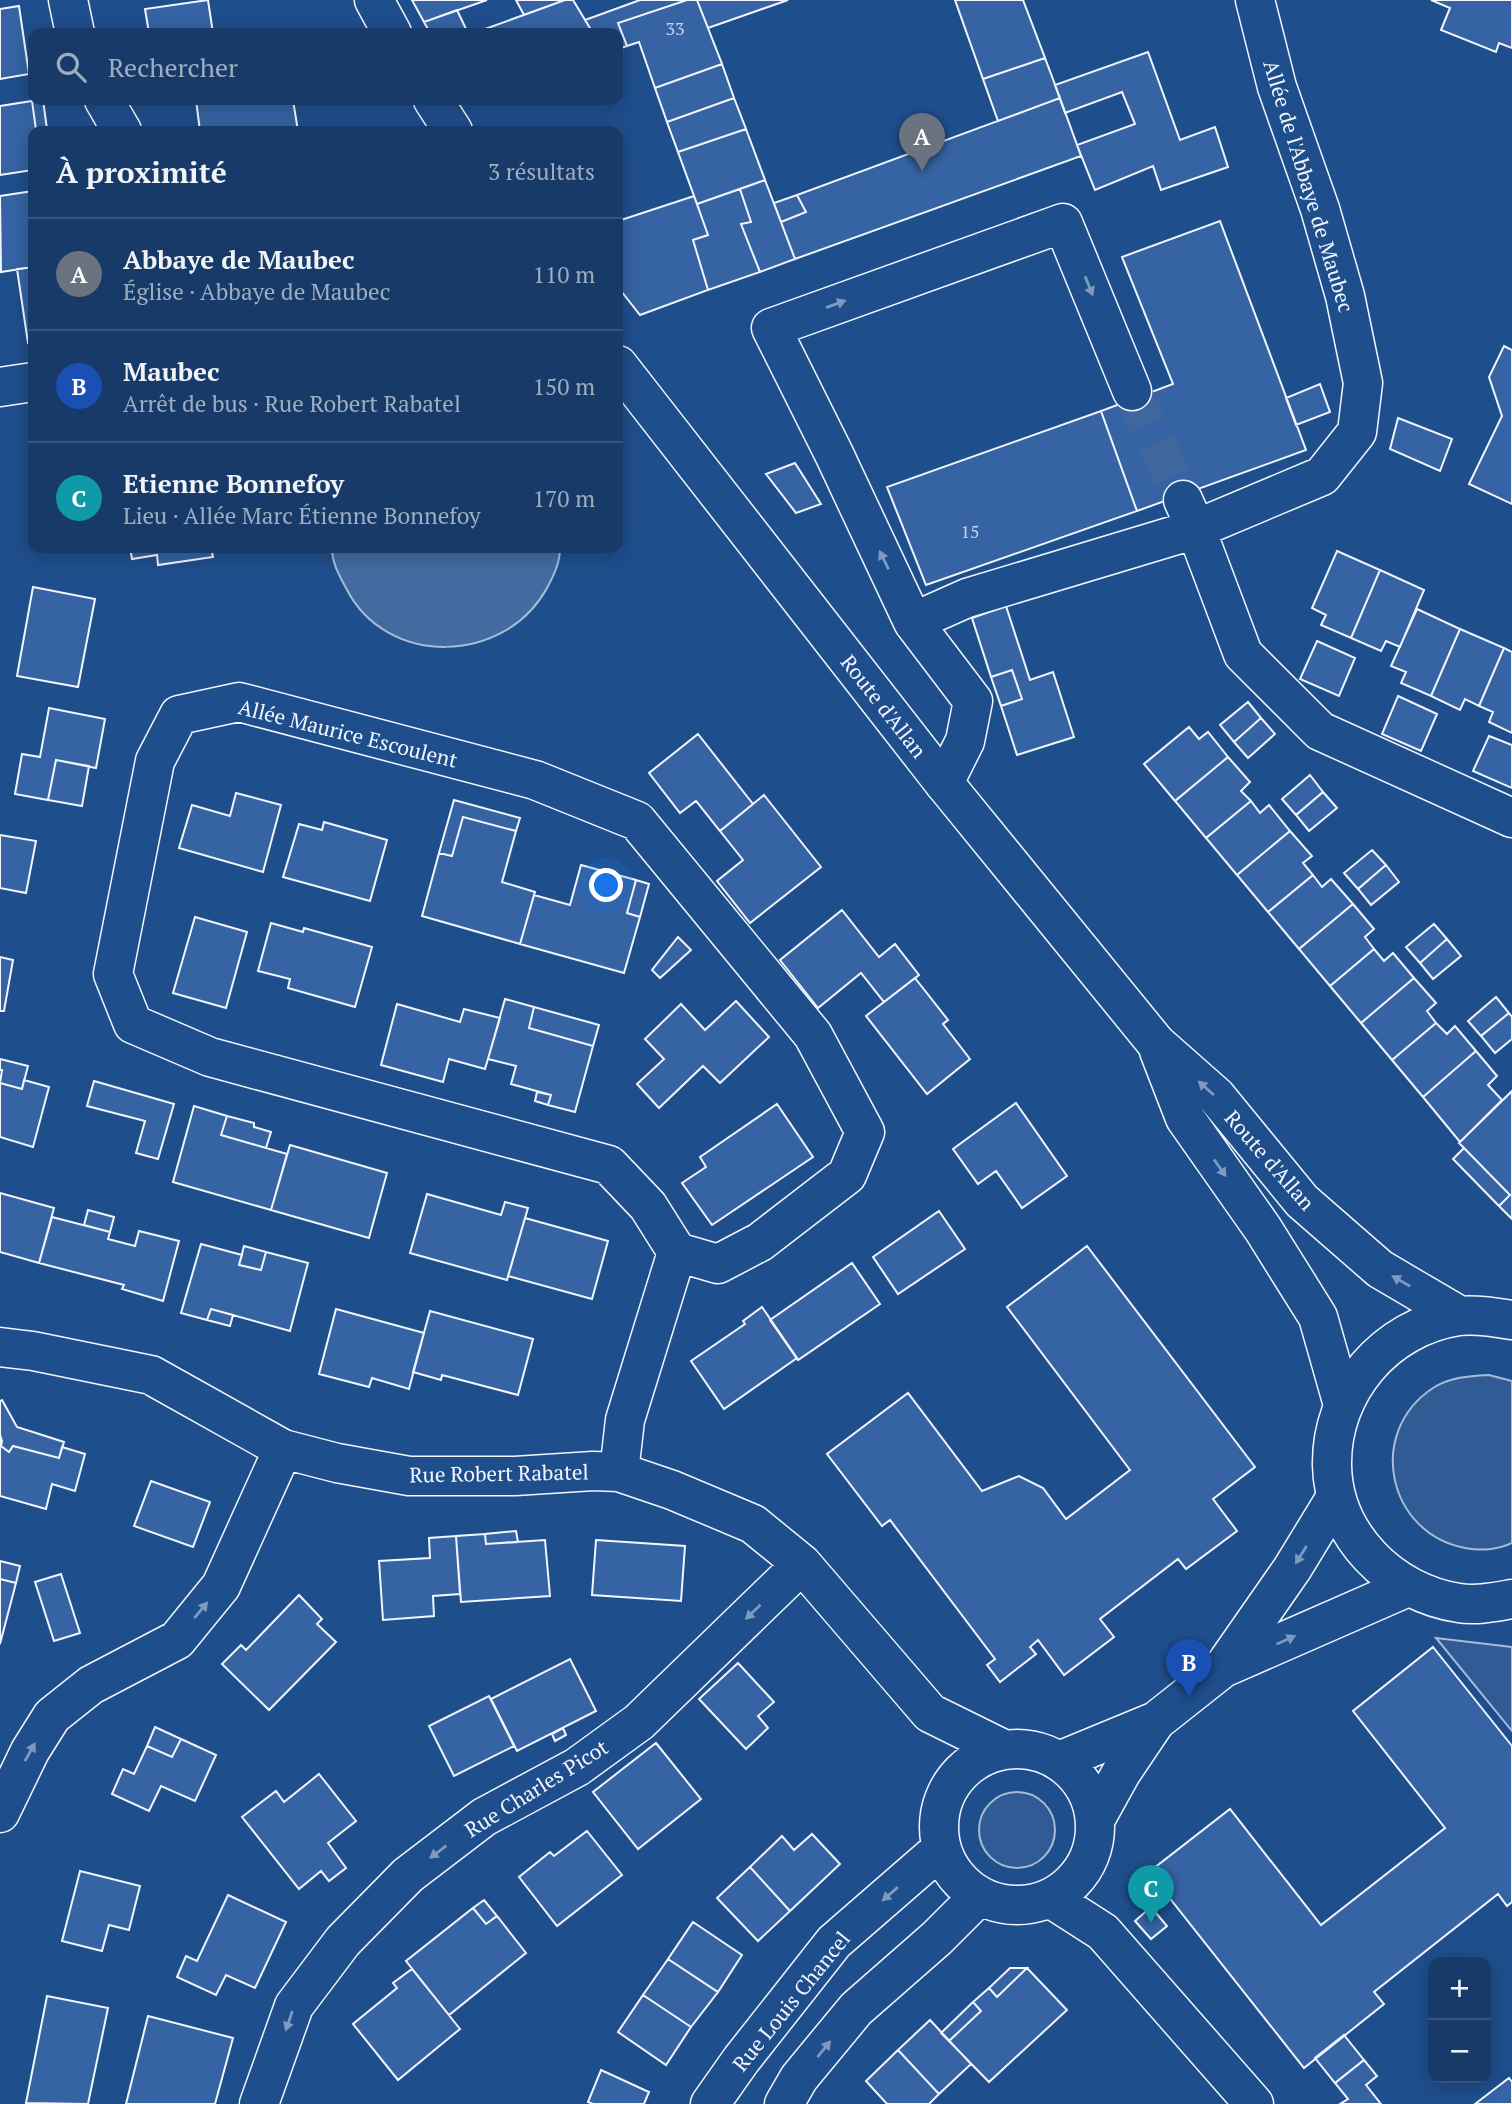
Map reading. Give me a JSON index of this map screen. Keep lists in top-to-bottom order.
{
  "streets": {
    "street": [
      "Allée de l'Abbaye de Maubec",
      "Route d'Allan",
      "Allée Maurice Escoulent",
      "Rue Robert Rabatel",
      "Rue Charles Picot",
      "Rue Louis Chancel"
    ]
  },
  "crossings": [
    ["Rue Robert Rabatel", "Rue Charles Picot"],
    ["Rue Robert Rabatel", "Rue Louis Chancel"]
  ],
  "one_way": ["Rue Charles Picot"],
  "house_numbers": ["33", "15"],
  "page": {
    "search": "Rechercher",
    "pins": ["A", "B", "C"],
    "heading": ["À proximité", "3 résultats"],
    "list": [
      {
        "mark": "A",
        "name": "Abbaye de Maubec",
        "note": "Église · Abbaye de Maubec",
        "value": "110 m"
      },
      {
        "mark": "B",
        "name": "Maubec",
        "note": "Arrêt de bus · Rue Robert Rabatel",
        "value": "150 m"
      },
      {
        "mark": "C",
        "name": "Etienne Bonnefoy",
        "note": "Lieu · Allée Marc Étienne Bonnefoy",
        "value": "170 m"
      }
    ],
    "map_buttons": ["+", "−"]
  }
}
